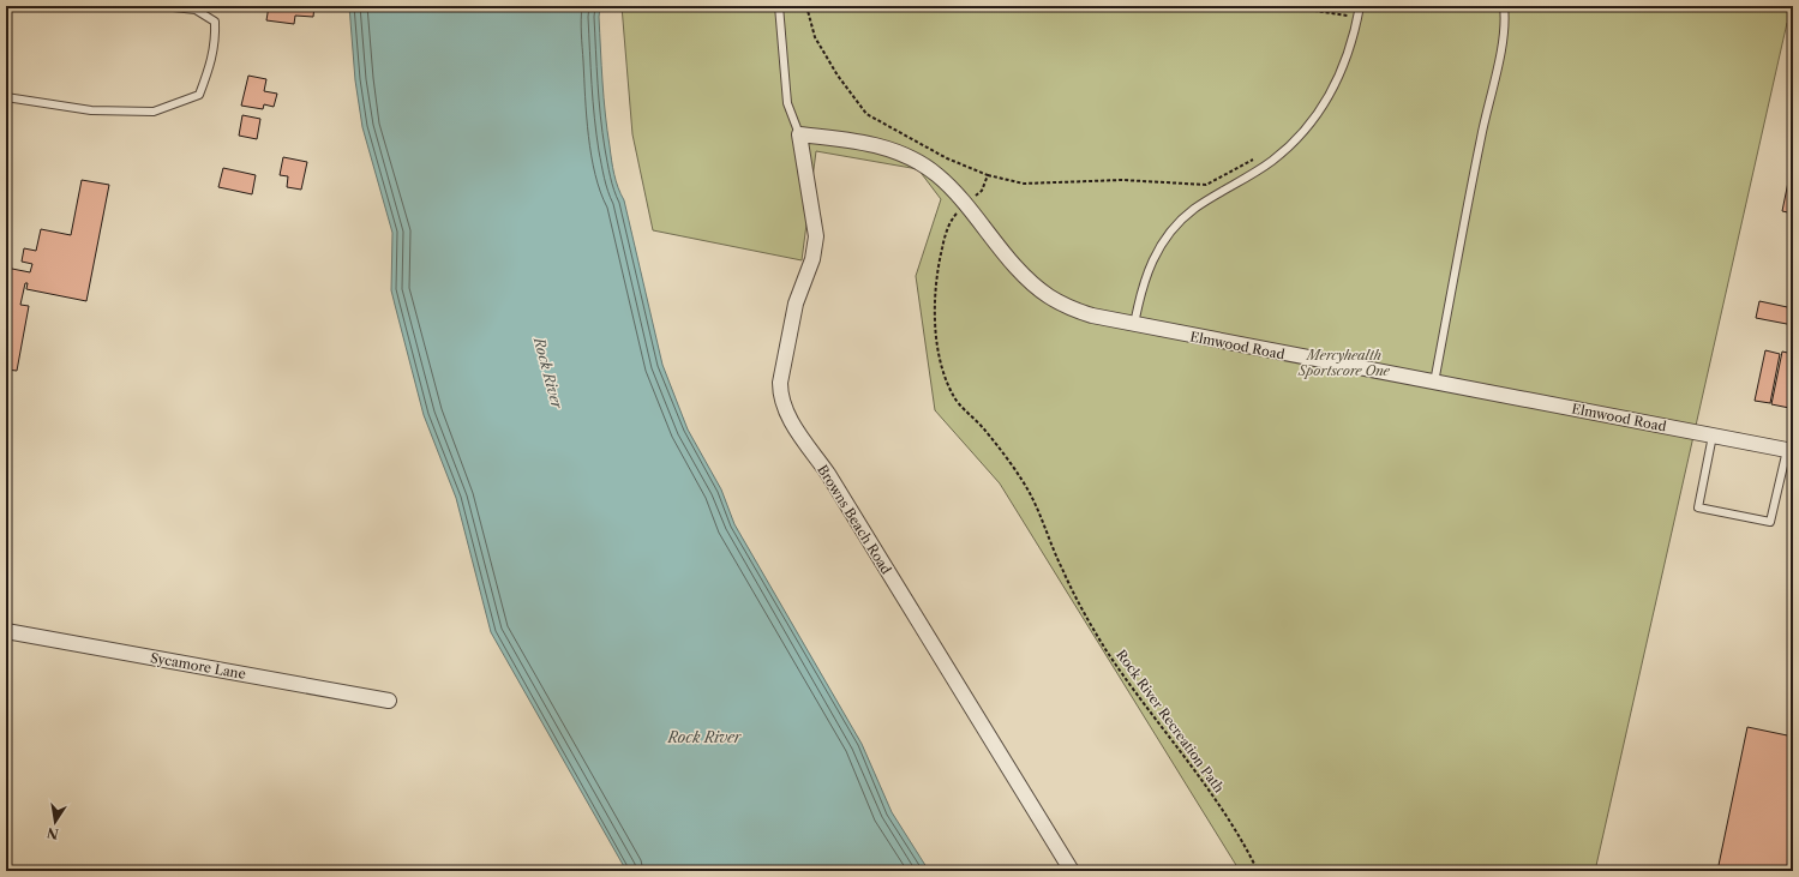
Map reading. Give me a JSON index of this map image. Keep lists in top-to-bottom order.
{
  "streets": {
    "street": ["Elmwood Road", "Browns Beach Road", "Sycamore Lane"],
    "path": ["Rock River Recreation Path"]
  },
  "crossings": [
    ["Elmwood Road", "Browns Beach Road"],
    ["Elmwood Road", "Rock River Recreation Path"]
  ],
  "water": ["Rock River"],
  "parks": ["Mercyhealth Sportscore One"],
  "north": "bottom"
}
